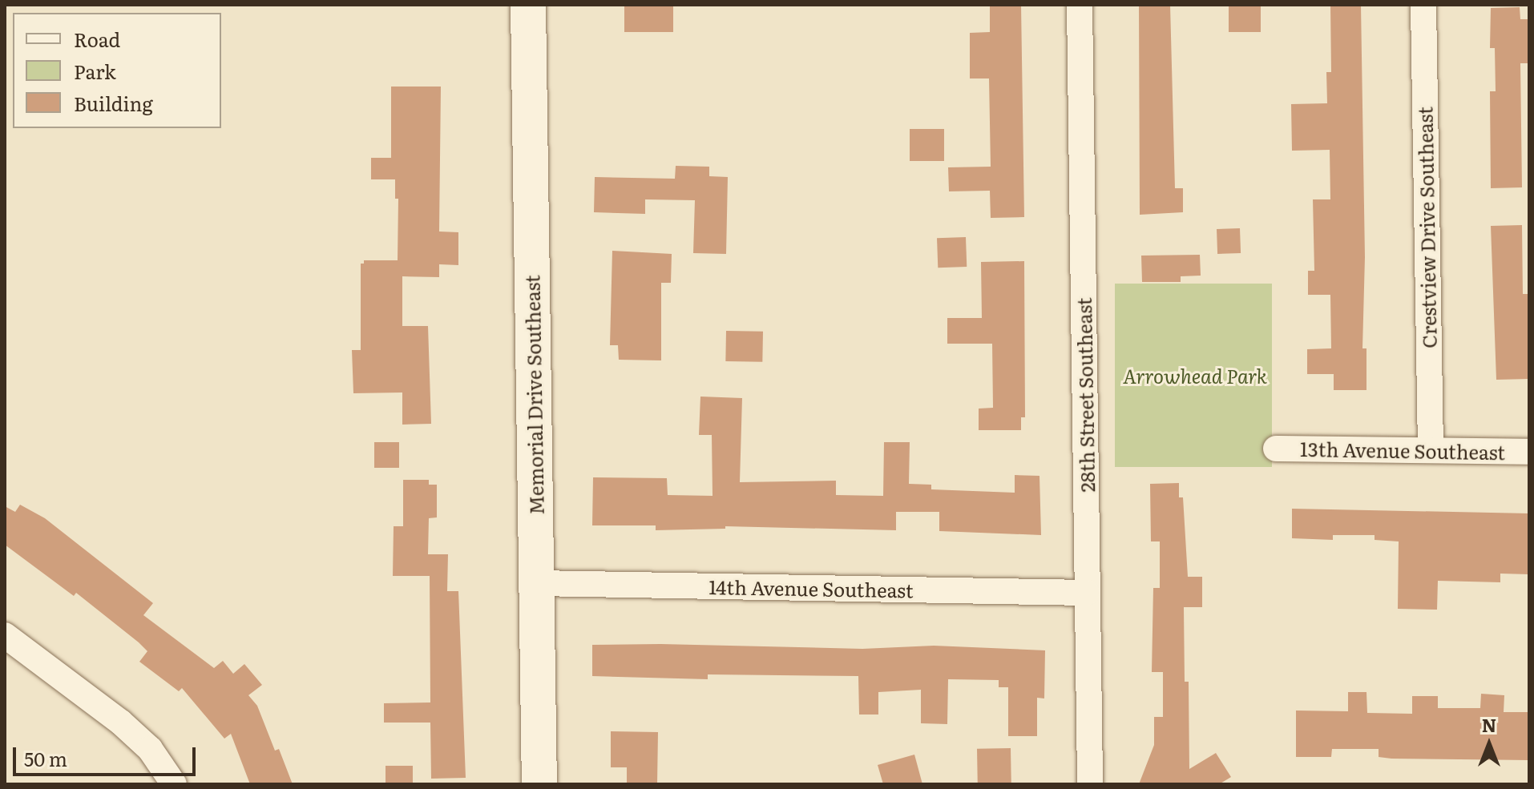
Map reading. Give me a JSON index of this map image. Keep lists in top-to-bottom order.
{
  "streets": {
    "street": [
      "Crestview Drive Southeast",
      "Memorial Drive Southeast",
      "28th Street Southeast",
      "13th Avenue Southeast",
      "14th Avenue Southeast"
    ]
  },
  "crossings": [
    ["Crestview Drive Southeast", "13th Avenue Southeast"],
    ["Memorial Drive Southeast", "14th Avenue Southeast"],
    ["28th Street Southeast", "14th Avenue Southeast"]
  ],
  "parks": ["Arrowhead Park"],
  "legend": ["Road", "Park", "Building"],
  "scale_bar": "50 m",
  "north": "top"
}
